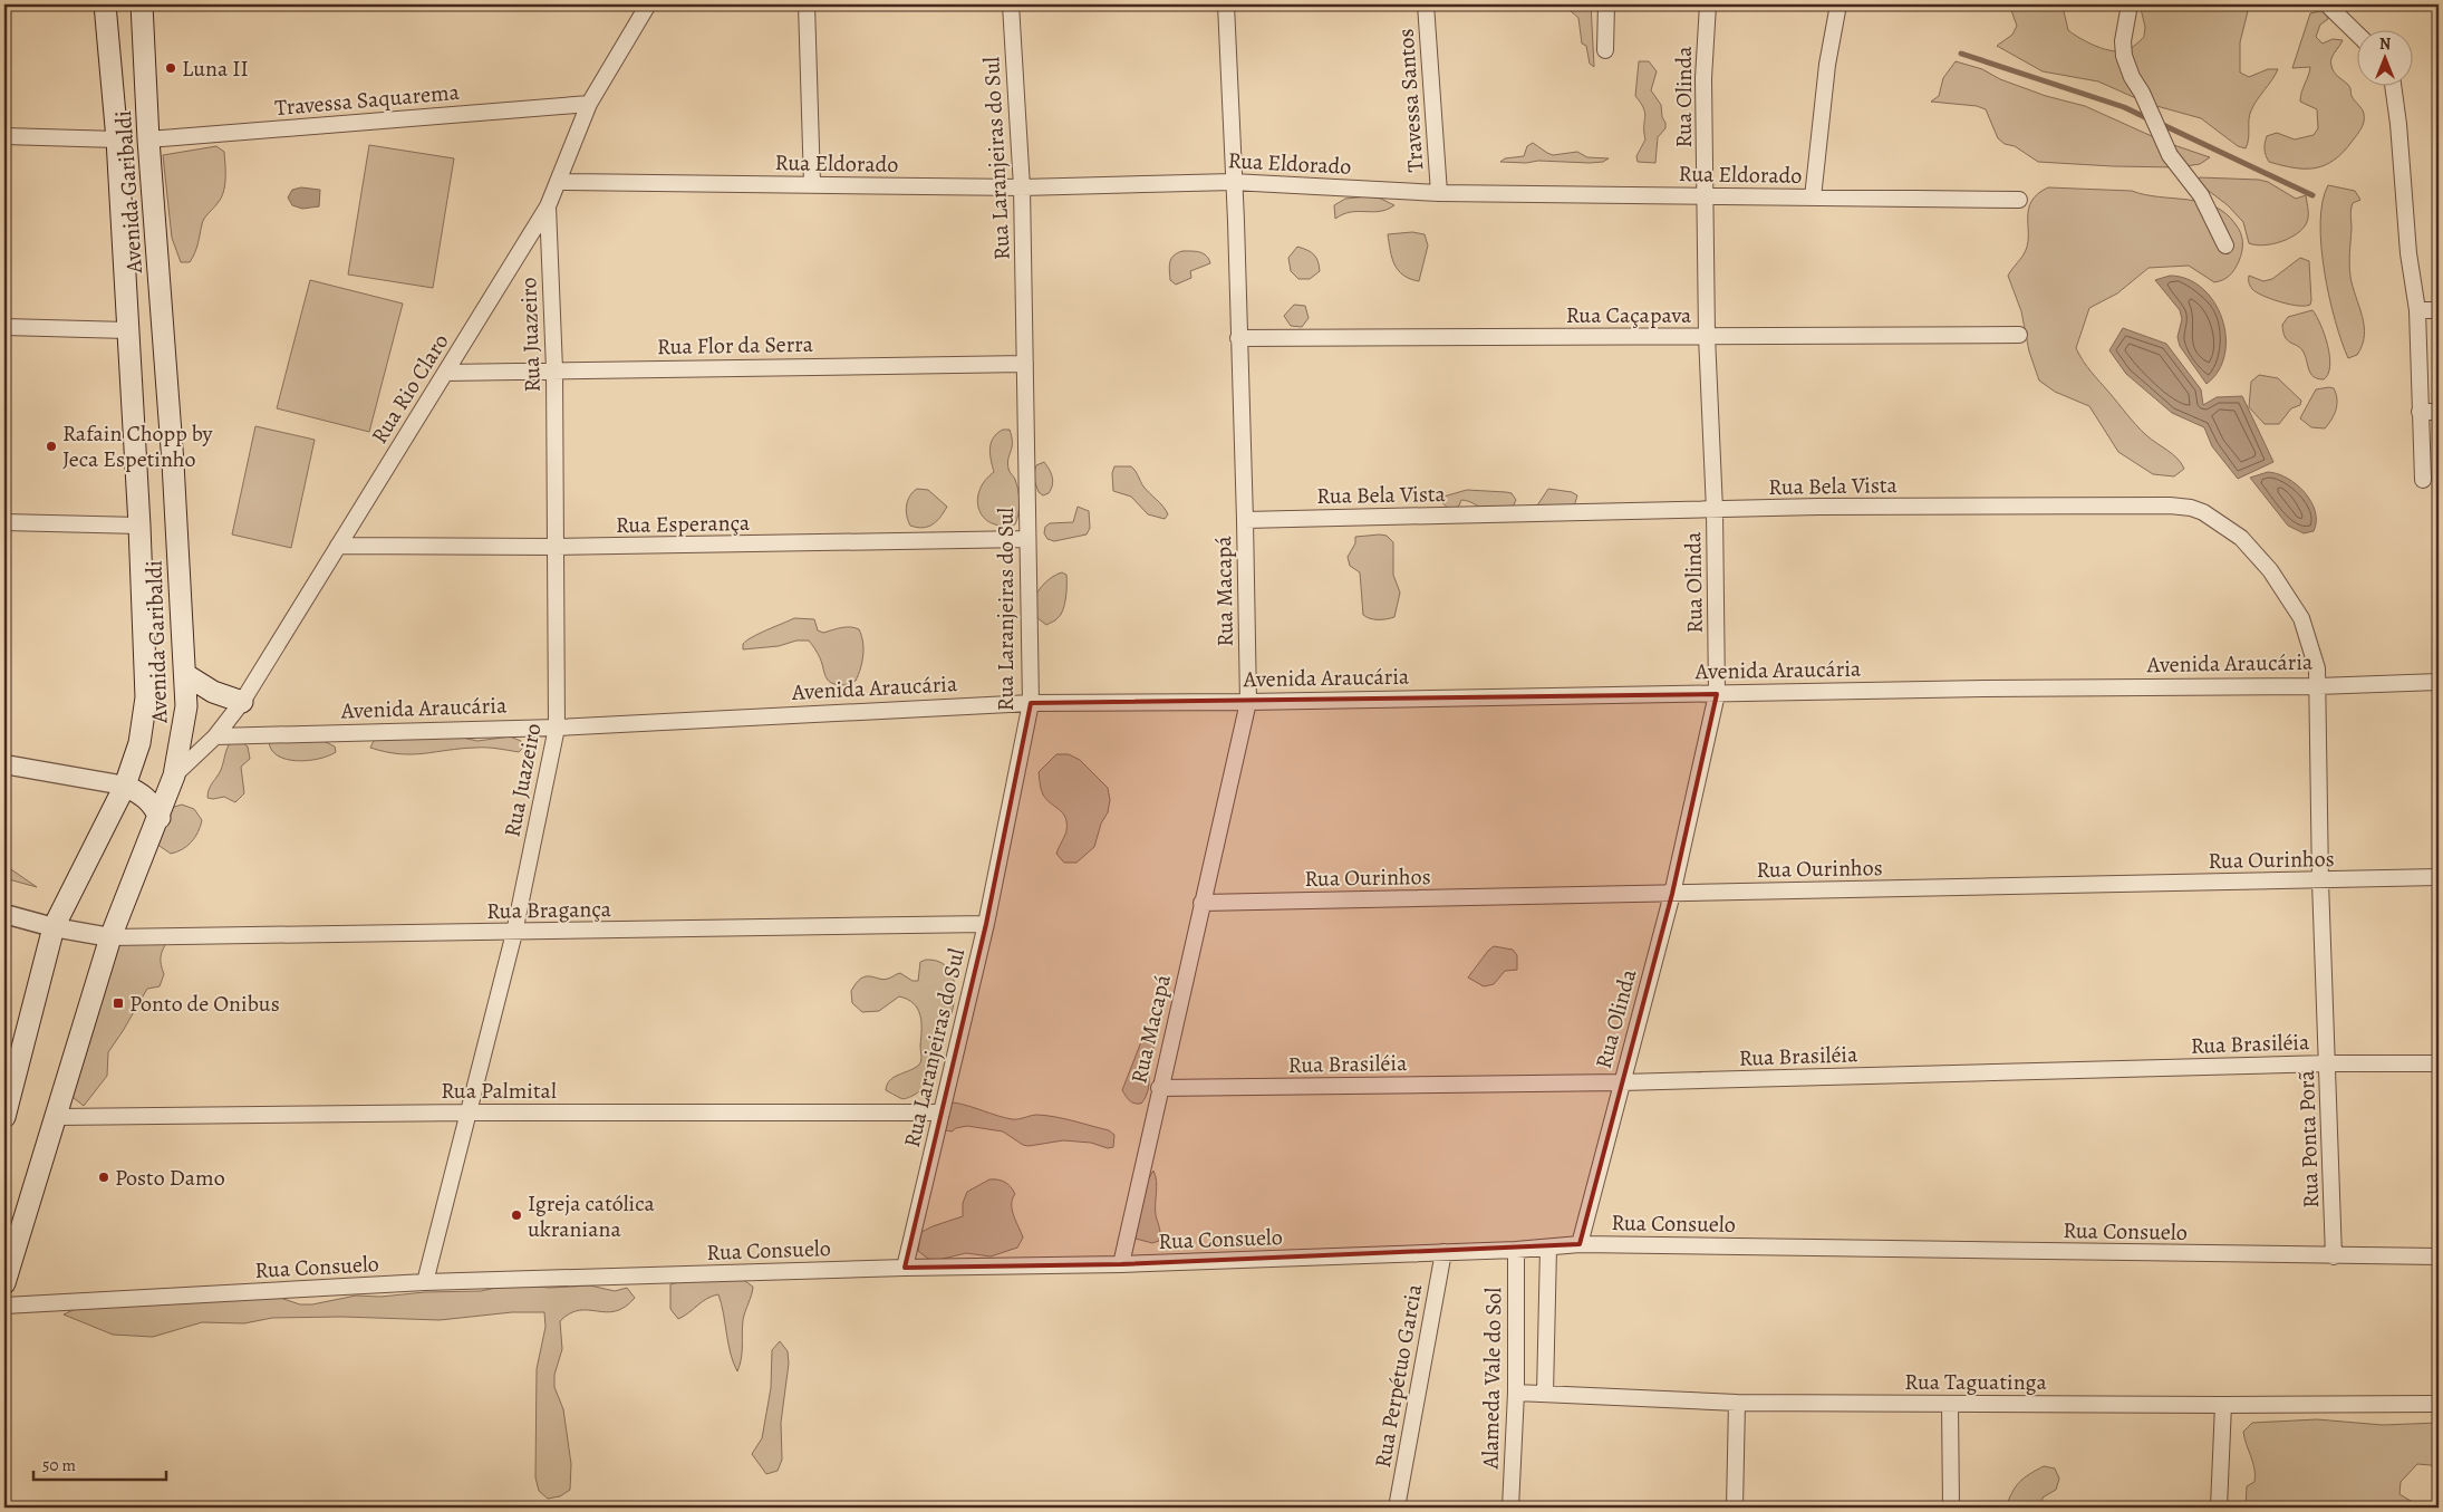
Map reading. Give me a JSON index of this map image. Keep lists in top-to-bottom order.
{
  "streets": {
    "main road": ["Avenida Garibaldi"],
    "street": [
      "Rua Olinda",
      "Travessa Saquarema",
      "Travessa Santos",
      "Rua Laranjeiras do Sul",
      "Rua Eldorado",
      "Rua Caçapava",
      "Rua Juazeiro",
      "Rua Flor da Serra",
      "Rua Rio Claro",
      "Rua Bela Vista",
      "Rua Esperança",
      "Rua Macapá",
      "Avenida Araucária",
      "Rua Ourinhos",
      "Rua Bragança",
      "Rua Brasiléia",
      "Rua Palmital",
      "Rua Ponta Porã",
      "Rua Consuelo",
      "Rua Perpétuo Garcia",
      "Alameda Vale do Sol",
      "Rua Taguatinga"
    ]
  },
  "crossings": [
    ["Rua Olinda", "Rua Eldorado"],
    ["Rua Olinda", "Rua Caçapava"],
    ["Rua Olinda", "Rua Bela Vista"],
    ["Rua Olinda", "Avenida Araucária"],
    ["Rua Olinda", "Rua Ourinhos"],
    ["Rua Olinda", "Rua Brasiléia"],
    ["Rua Olinda", "Rua Consuelo"],
    ["Travessa Saquarema", "Avenida Garibaldi"],
    ["Travessa Saquarema", "Rua Rio Claro"],
    ["Travessa Santos", "Rua Eldorado"],
    ["Rua Laranjeiras do Sul", "Rua Eldorado"],
    ["Rua Laranjeiras do Sul", "Rua Flor da Serra"],
    ["Rua Laranjeiras do Sul", "Rua Esperança"],
    ["Rua Laranjeiras do Sul", "Avenida Araucária"],
    ["Rua Laranjeiras do Sul", "Rua Bragança"],
    ["Rua Laranjeiras do Sul", "Rua Palmital"],
    ["Rua Laranjeiras do Sul", "Rua Consuelo"],
    ["Rua Eldorado", "Rua Rio Claro"],
    ["Rua Eldorado", "Rua Macapá"],
    ["Avenida Garibaldi", "Rua Rio Claro"],
    ["Avenida Garibaldi", "Rua Bragança"],
    ["Avenida Garibaldi", "Rua Palmital"],
    ["Rua Caçapava", "Rua Macapá"],
    ["Rua Juazeiro", "Rua Flor da Serra"],
    ["Rua Juazeiro", "Rua Rio Claro"],
    ["Rua Juazeiro", "Rua Esperança"],
    ["Rua Juazeiro", "Avenida Araucária"],
    ["Rua Juazeiro", "Rua Bragança"],
    ["Rua Juazeiro", "Rua Palmital"],
    ["Rua Juazeiro", "Rua Consuelo"],
    ["Rua Flor da Serra", "Rua Rio Claro"],
    ["Rua Rio Claro", "Rua Esperança"],
    ["Rua Rio Claro", "Avenida Araucária"],
    ["Rua Bela Vista", "Rua Macapá"],
    ["Rua Bela Vista", "Avenida Araucária"],
    ["Rua Bela Vista", "Rua Ponta Porã"],
    ["Rua Macapá", "Avenida Araucária"],
    ["Rua Macapá", "Rua Ourinhos"],
    ["Rua Macapá", "Rua Brasiléia"],
    ["Rua Macapá", "Rua Consuelo"],
    ["Avenida Araucária", "Rua Ponta Porã"],
    ["Rua Ourinhos", "Rua Ponta Porã"],
    ["Rua Brasiléia", "Rua Ponta Porã"],
    ["Rua Ponta Porã", "Rua Consuelo"],
    ["Rua Consuelo", "Rua Perpétuo Garcia"],
    ["Rua Consuelo", "Alameda Vale do Sol"],
    ["Alameda Vale do Sol", "Rua Taguatinga"]
  ],
  "places": {
    "other": [
      "Luna II",
      "Rafain Chopp by Jeca Espetinho",
      "Posto Damo",
      "Igreja católica ukraniana"
    ],
    "transit": ["Ponto de Onibus"]
  },
  "scale_bar": "50 m",
  "north": "top"
}
